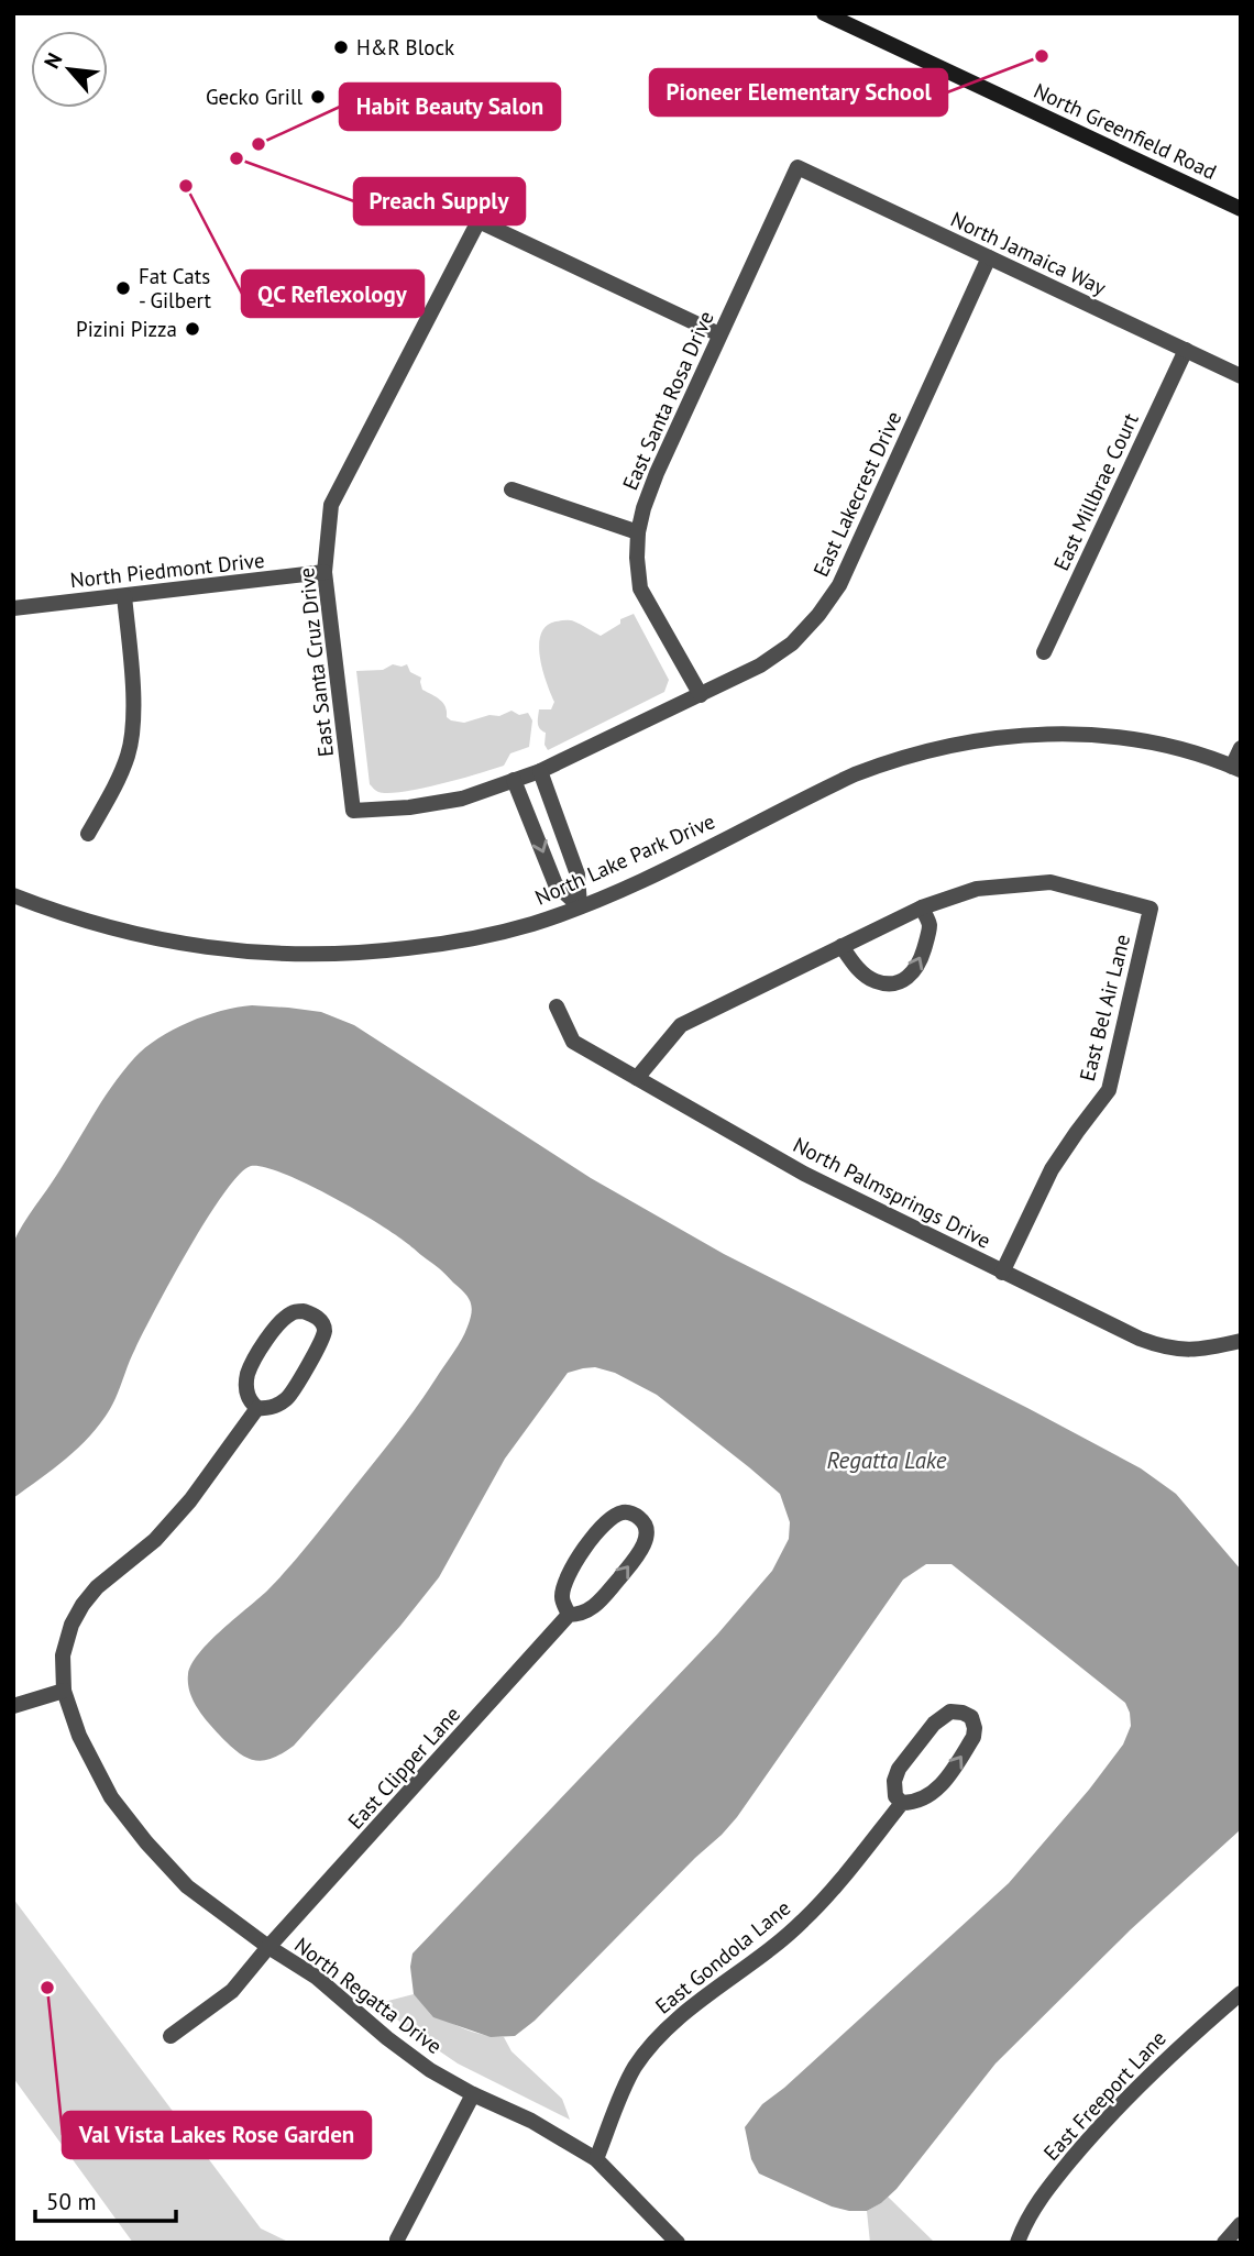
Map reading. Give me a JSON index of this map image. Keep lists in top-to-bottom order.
{
  "streets": {
    "main road": ["North Greenfield Road"],
    "street": [
      "North Jamaica Way",
      "East Santa Rosa Drive",
      "East Millbrae Court",
      "East Lakecrest Drive",
      "North Piedmont Drive",
      "East Santa Cruz Drive",
      "North Lake Park Drive",
      "East Bel Air Lane",
      "North Palmsprings Drive",
      "East Clipper Lane",
      "East Gondola Lane",
      "North Regatta Drive",
      "East Freeport Lane"
    ]
  },
  "crossings": [
    ["North Jamaica Way", "East Santa Rosa Drive"],
    ["North Jamaica Way", "East Millbrae Court"],
    ["North Jamaica Way", "East Lakecrest Drive"],
    ["East Santa Rosa Drive", "East Lakecrest Drive"],
    ["East Santa Rosa Drive", "East Santa Cruz Drive"],
    ["East Lakecrest Drive", "East Santa Cruz Drive"],
    ["North Piedmont Drive", "East Santa Cruz Drive"],
    ["East Bel Air Lane", "North Palmsprings Drive"],
    ["East Clipper Lane", "North Regatta Drive"],
    ["East Gondola Lane", "North Regatta Drive"]
  ],
  "water": ["Regatta Lake"],
  "places": [
    "H&R Block",
    "Pioneer Elementary School",
    "Gecko Grill",
    "Habit Beauty Salon",
    "Preach Supply",
    "QC Reflexology",
    "Fat Cats - Gilbert",
    "Pizini Pizza",
    "Val Vista Lakes Rose Garden"
  ],
  "scale_bar": "50 m",
  "north": "top left"
}
